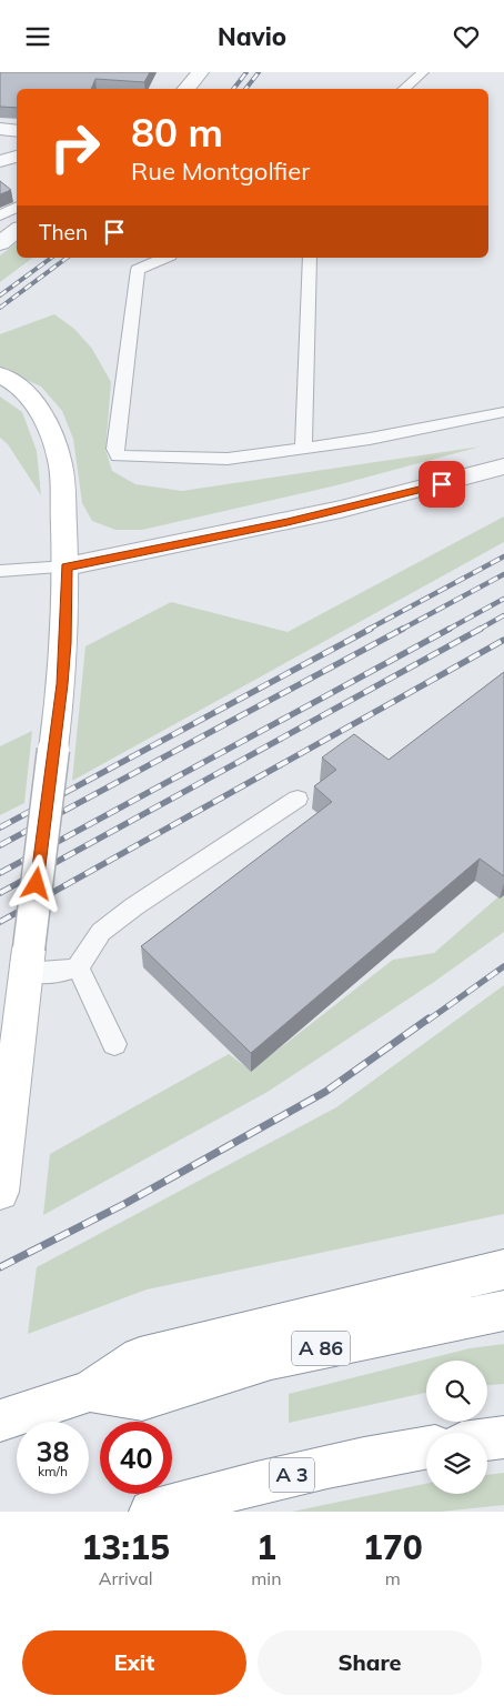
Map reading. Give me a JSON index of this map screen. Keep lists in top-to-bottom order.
{
  "streets": {
    "main road": ["A 86", "A 3"]
  },
  "page": {
    "header": "Navio",
    "turn": ["80 m", "Rue Montgolfier"],
    "then": "Then",
    "speed": "38 km/h",
    "limit": "40",
    "eta": [
      "13:15",
      "Arrival",
      "1",
      "min",
      "170",
      "m"
    ],
    "buttons": ["Exit", "Share"]
  }
}
